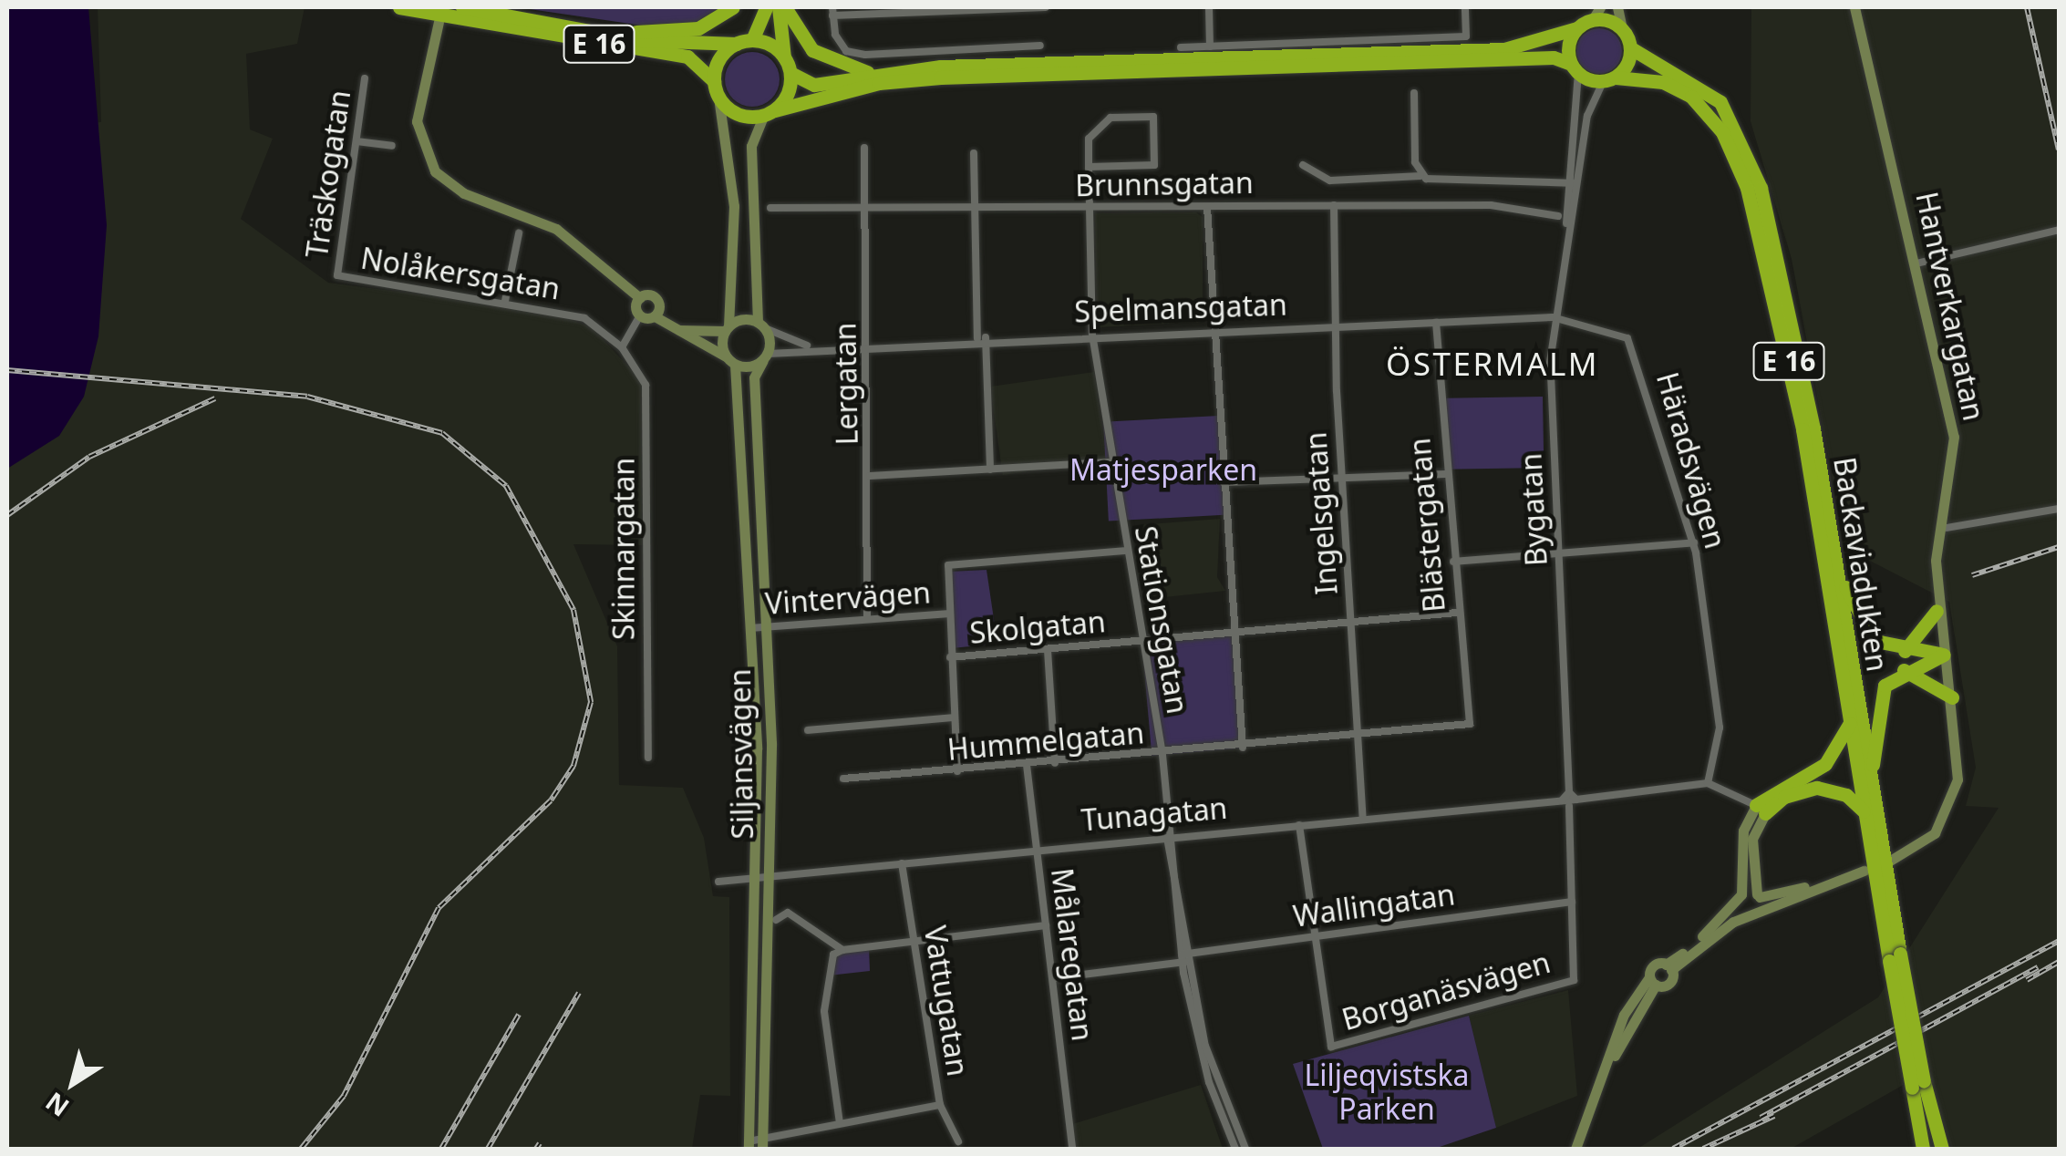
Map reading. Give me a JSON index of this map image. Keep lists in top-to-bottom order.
{
  "streets": {
    "highway": ["E 16", "Backaviadukten"],
    "street": [
      "Träskogatan",
      "Brunnsgatan",
      "Nolåkersgatan",
      "Hantverkargatan",
      "Spelmansgatan",
      "Lergatan",
      "Häradsvägen",
      "Bygatan",
      "Ingelsgatan",
      "Blästergatan",
      "Skinnargatan",
      "Vintervägen",
      "Stationsgatan",
      "Skolgatan",
      "Hummelgatan",
      "Siljansvägen",
      "Tunagatan",
      "Wallingatan",
      "Målaregatan",
      "Borganäsvägen",
      "Vattugatan"
    ]
  },
  "crossings": [
    ["E 16", "Bygatan"],
    ["E 16", "Backaviadukten"],
    ["Träskogatan", "Nolåkersgatan"],
    ["Brunnsgatan", "Lergatan"],
    ["Brunnsgatan", "Ingelsgatan"],
    ["Brunnsgatan", "Stationsgatan"],
    ["Nolåkersgatan", "Skinnargatan"],
    ["Spelmansgatan", "Lergatan"],
    ["Spelmansgatan", "Häradsvägen"],
    ["Spelmansgatan", "Bygatan"],
    ["Spelmansgatan", "Ingelsgatan"],
    ["Spelmansgatan", "Blästergatan"],
    ["Spelmansgatan", "Stationsgatan"],
    ["Spelmansgatan", "Siljansvägen"],
    ["Lergatan", "Vintervägen"],
    ["Häradsvägen", "Bygatan"],
    ["Bygatan", "Backaviadukten"],
    ["Ingelsgatan", "Skolgatan"],
    ["Ingelsgatan", "Hummelgatan"],
    ["Ingelsgatan", "Tunagatan"],
    ["Blästergatan", "Skolgatan"],
    ["Blästergatan", "Hummelgatan"],
    ["Vintervägen", "Siljansvägen"],
    ["Stationsgatan", "Skolgatan"],
    ["Stationsgatan", "Hummelgatan"],
    ["Stationsgatan", "Tunagatan"],
    ["Stationsgatan", "Wallingatan"],
    ["Hummelgatan", "Målaregatan"],
    ["Siljansvägen", "Tunagatan"],
    ["Tunagatan", "Målaregatan"],
    ["Tunagatan", "Vattugatan"],
    ["Wallingatan", "Målaregatan"],
    ["Wallingatan", "Borganäsvägen"]
  ],
  "districts": ["ÖSTERMALM"],
  "parks": ["Matjesparken", "Liljeqvistska Parken"],
  "north": "bottom left"
}
